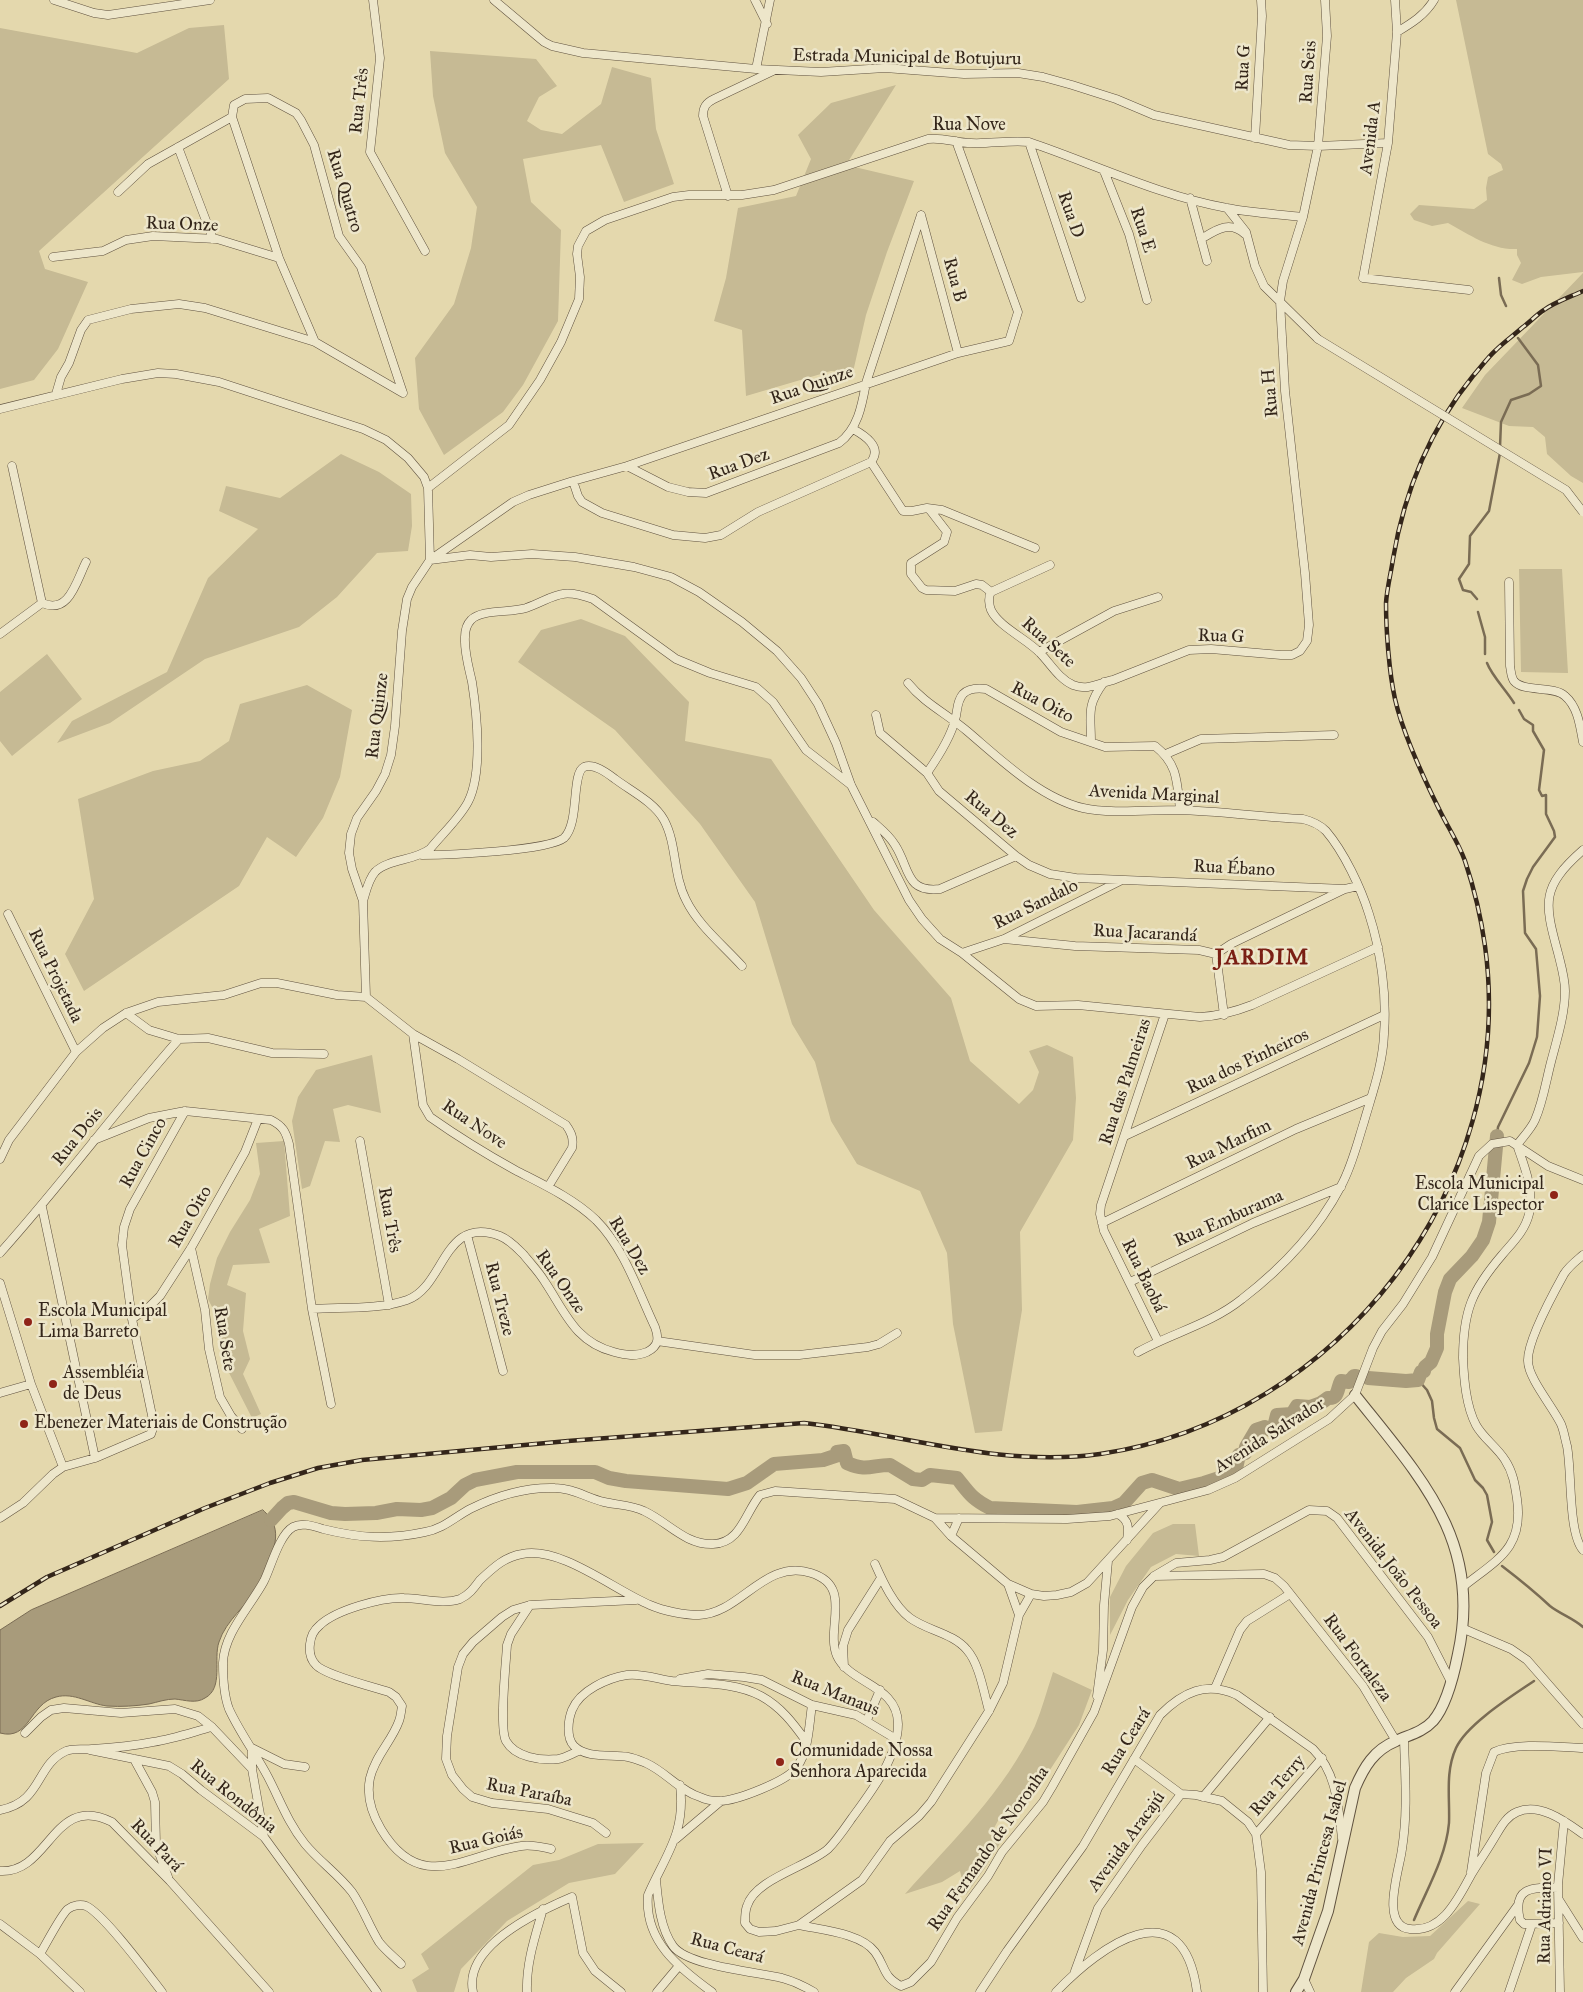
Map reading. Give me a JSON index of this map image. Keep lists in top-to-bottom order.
{
  "streets": {
    "street": [
      "Estrada Municipal de Botujuru",
      "Rua G",
      "Rua Seis",
      "Rua Três",
      "Rua Nove",
      "Avenida A",
      "Rua Quatro",
      "Rua D",
      "Rua Onze",
      "Rua E",
      "Rua B",
      "Rua Quinze",
      "Rua H",
      "Rua Dez",
      "Rua Sete",
      "Rua Oito",
      "Avenida Marginal",
      "Rua Ébano",
      "Rua Sandalo",
      "Rua Jacarandá",
      "Rua Projetada",
      "Rua dos Pinheiros",
      "Rua das Palmeiras",
      "Rua Dois",
      "Rua Marfim",
      "Rua Cinco",
      "Rua Emburama",
      "Rua Baobá",
      "Rua Treze",
      "Avenida Salvador",
      "Avenida João Pessoa",
      "Rua Fortaleza",
      "Rua Manaus",
      "Rua Ceará",
      "Rua Terry",
      "Rua Paraíba",
      "Rua Rondônia",
      "Rua Goiás",
      "Avenida Aracajú",
      "Rua Pará",
      "Rua Fernando de Noronha",
      "Avenida Princesa Isabel",
      "Rua Adriano VI"
    ]
  },
  "crossings": [
    ["Estrada Municipal de Botujuru", "Rua G"],
    ["Estrada Municipal de Botujuru", "Rua Seis"],
    ["Estrada Municipal de Botujuru", "Avenida A"],
    ["Estrada Municipal de Botujuru", "Rua H"],
    ["Rua G", "Rua H"],
    ["Rua G", "Rua Sete"],
    ["Rua Seis", "Rua H"],
    ["Rua Nove", "Rua D"],
    ["Rua Nove", "Rua E"],
    ["Rua Nove", "Rua Quinze"],
    ["Rua Nove", "Rua H"],
    ["Rua Nove", "Rua Dez"],
    ["Rua Onze", "Rua Dez"],
    ["Rua Onze", "Rua Treze"],
    ["Rua B", "Rua Quinze"],
    ["Rua Quinze", "Rua Dez"],
    ["Rua Dez", "Rua Ébano"],
    ["Rua Dez", "Rua Sandalo"],
    ["Rua Sete", "Rua Oito"],
    ["Rua Oito", "Avenida Marginal"],
    ["Rua Oito", "Rua Cinco"],
    ["Avenida Marginal", "Rua Jacarandá"],
    ["Avenida Marginal", "Rua dos Pinheiros"],
    ["Avenida Marginal", "Rua Marfim"],
    ["Avenida Marginal", "Rua Emburama"],
    ["Avenida Marginal", "Rua Baobá"],
    ["Rua Ébano", "Rua Sandalo"],
    ["Rua Ébano", "Rua Jacarandá"],
    ["Rua Sandalo", "Rua Jacarandá"],
    ["Rua Sandalo", "Rua das Palmeiras"],
    ["Rua dos Pinheiros", "Rua das Palmeiras"],
    ["Rua das Palmeiras", "Rua Marfim"],
    ["Rua das Palmeiras", "Rua Baobá"],
    ["Rua Marfim", "Rua Baobá"],
    ["Rua Emburama", "Rua Baobá"],
    ["Avenida Salvador", "Rua Rondônia"],
    ["Avenida Salvador", "Avenida Princesa Isabel"],
    ["Avenida João Pessoa", "Rua Fortaleza"],
    ["Avenida João Pessoa", "Rua Fernando de Noronha"],
    ["Avenida João Pessoa", "Avenida Princesa Isabel"],
    ["Rua Fortaleza", "Rua Fernando de Noronha"],
    ["Rua Fortaleza", "Avenida Princesa Isabel"],
    ["Rua Terry", "Avenida Aracajú"],
    ["Rua Paraíba", "Rua Goiás"]
  ],
  "districts": ["JARDIM"],
  "places": [
    "Escola Municipal Clarice Lispector",
    "Escola Municipal Lima Barreto",
    "Assembléia de Deus",
    "Ebenezer Materiais de Construção",
    "Comunidade Nossa Senhora Aparecida"
  ]
}
